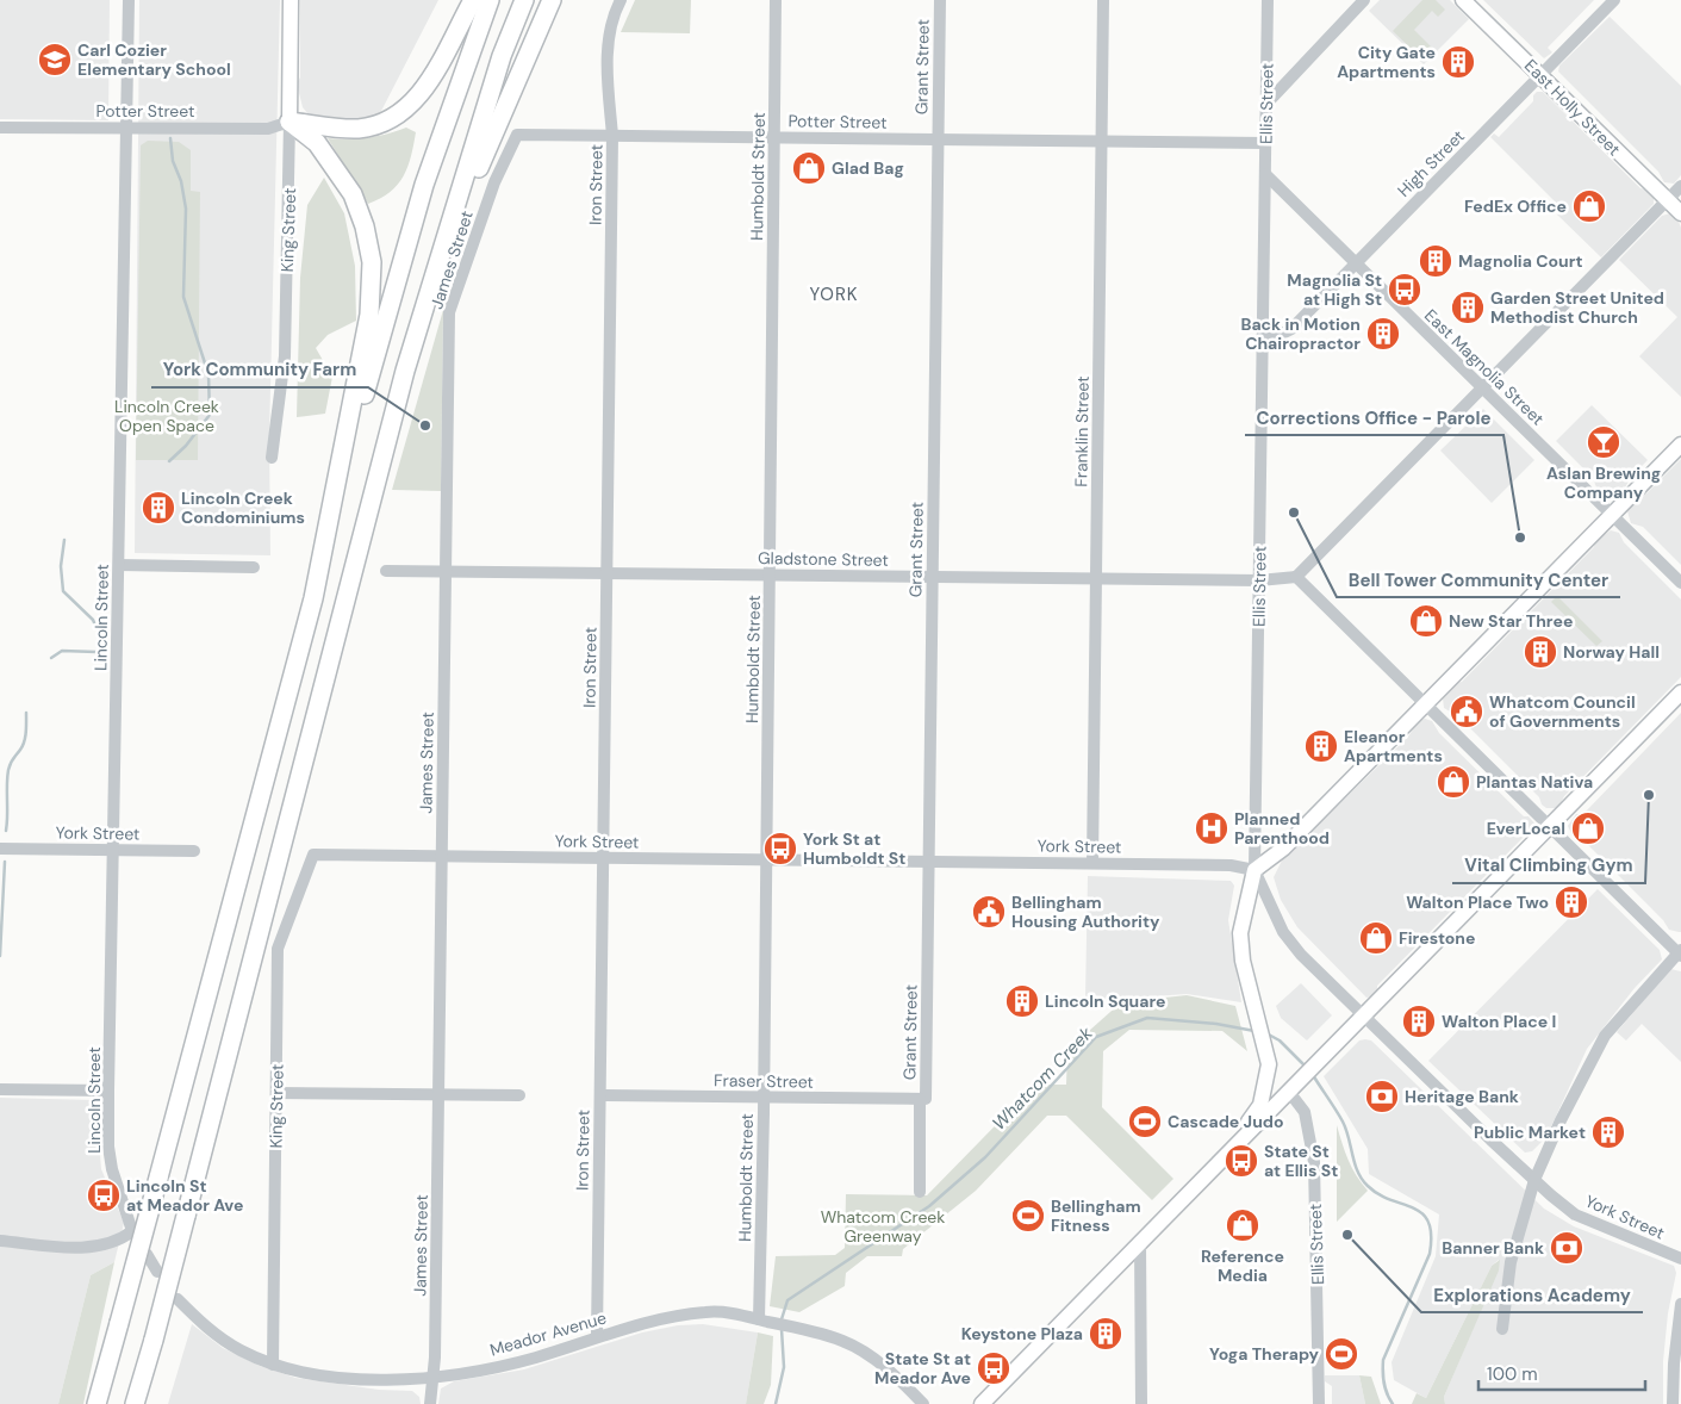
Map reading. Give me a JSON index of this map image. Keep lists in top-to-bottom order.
{
  "streets": {
    "main road": ["Ellis Street", "East Holly Street", "King Street"],
    "street": [
      "Grant Street",
      "Potter Street",
      "High Street",
      "Humboldt Street",
      "Iron Street",
      "James Street",
      "East Magnolia Street",
      "Franklin Street",
      "Gladstone Street",
      "Lincoln Street",
      "York Street",
      "Fraser Street",
      "Meador Avenue"
    ]
  },
  "crossings": [
    ["Grant Street", "Potter Street"],
    ["Grant Street", "Gladstone Street"],
    ["Grant Street", "York Street"],
    ["Grant Street", "Fraser Street"],
    ["Ellis Street", "Potter Street"],
    ["Ellis Street", "High Street"],
    ["Ellis Street", "East Magnolia Street"],
    ["Ellis Street", "Gladstone Street"],
    ["Ellis Street", "York Street"],
    ["East Holly Street", "High Street"],
    ["Potter Street", "Humboldt Street"],
    ["Potter Street", "Iron Street"],
    ["Potter Street", "King Street"],
    ["Potter Street", "James Street"],
    ["Potter Street", "Franklin Street"],
    ["Potter Street", "Lincoln Street"],
    ["High Street", "East Magnolia Street"],
    ["Humboldt Street", "Gladstone Street"],
    ["Humboldt Street", "York Street"],
    ["Humboldt Street", "Fraser Street"],
    ["Humboldt Street", "Meador Avenue"],
    ["Iron Street", "Gladstone Street"],
    ["Iron Street", "York Street"],
    ["Iron Street", "Fraser Street"],
    ["Iron Street", "Meador Avenue"],
    ["King Street", "York Street"],
    ["King Street", "Meador Avenue"],
    ["James Street", "Gladstone Street"],
    ["James Street", "York Street"],
    ["James Street", "Meador Avenue"],
    ["Franklin Street", "Gladstone Street"],
    ["Franklin Street", "York Street"],
    ["Lincoln Street", "York Street"]
  ],
  "districts": ["YORK"],
  "water": ["Whatcom Creek"],
  "parks": ["Lincoln Creek Open Space", "Whatcom Creek Greenway"],
  "places": {
    "school or university": ["Carl Cozier Elementary School"],
    "building": [
      "City Gate Apartments",
      "Magnolia Court",
      "Garden Street United Methodist Church",
      "Back in Motion Chairopractor",
      "Lincoln Creek Condominiums",
      "Norway Hall",
      "Eleanor Apartments",
      "Walton Place Two",
      "Lincoln Square",
      "Walton Place I",
      "Public Market",
      "Keystone Plaza"
    ],
    "shop": [
      "Glad Bag",
      "FedEx Office",
      "New Star Three",
      "Plantas Nativa",
      "EverLocal",
      "Firestone",
      "Reference Media"
    ],
    "bus stop": [
      "Magnolia St at High St",
      "York St at Humboldt St",
      "State St at Ellis St",
      "Lincoln St at Meador Ave",
      "State St at Meador Ave"
    ],
    "other": [
      "York Community Farm",
      "Bell Tower Community Center",
      "Corrections Office - Parole",
      "Vital Climbing Gym",
      "Explorations Academy"
    ],
    "bar": ["Aslan Brewing Company"],
    "public building": ["Whatcom Council of Governments", "Bellingham Housing Authority"],
    "hospital": ["Planned Parenthood"],
    "bank": ["Heritage Bank", "Banner Bank"],
    "sports": ["Cascade Judo", "Bellingham Fitness", "Yoga Therapy"]
  },
  "scale_bar": "100 m"
}
